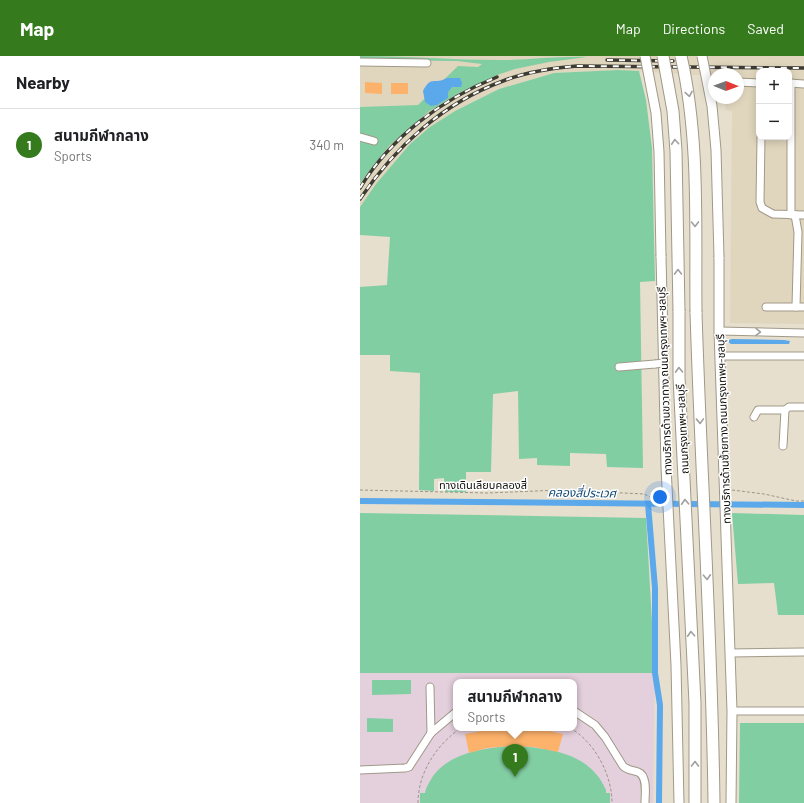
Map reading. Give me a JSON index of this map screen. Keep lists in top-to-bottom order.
{
  "streets": {
    "highway": ["ถนนกรุงเทพฯ-ชลบุรี"],
    "main road": ["ทางบริการด้านขวาทาง ถนนกรุงเทพฯ-ชลบุรี", "ทางบริการด้านซ้ายทาง ถนนกรุงเทพฯ-ชลบุรี"],
    "path": ["ทางเดินเลียบคลองสี่"]
  },
  "water": ["คลองสี่ประเวศ"],
  "north": "right",
  "page": {
    "header": "Map",
    "nav": ["Map", "Directions", "Saved"],
    "heading": "Nearby",
    "map_buttons": ["+", "−"],
    "list": [
      {
        "mark": "1",
        "name": "สนามกีฬากลาง",
        "note": "Sports",
        "value": "340 m"
      }
    ],
    "popup": ["สนามกีฬากลาง", "Sports"],
    "pins": "1"
  }
}
